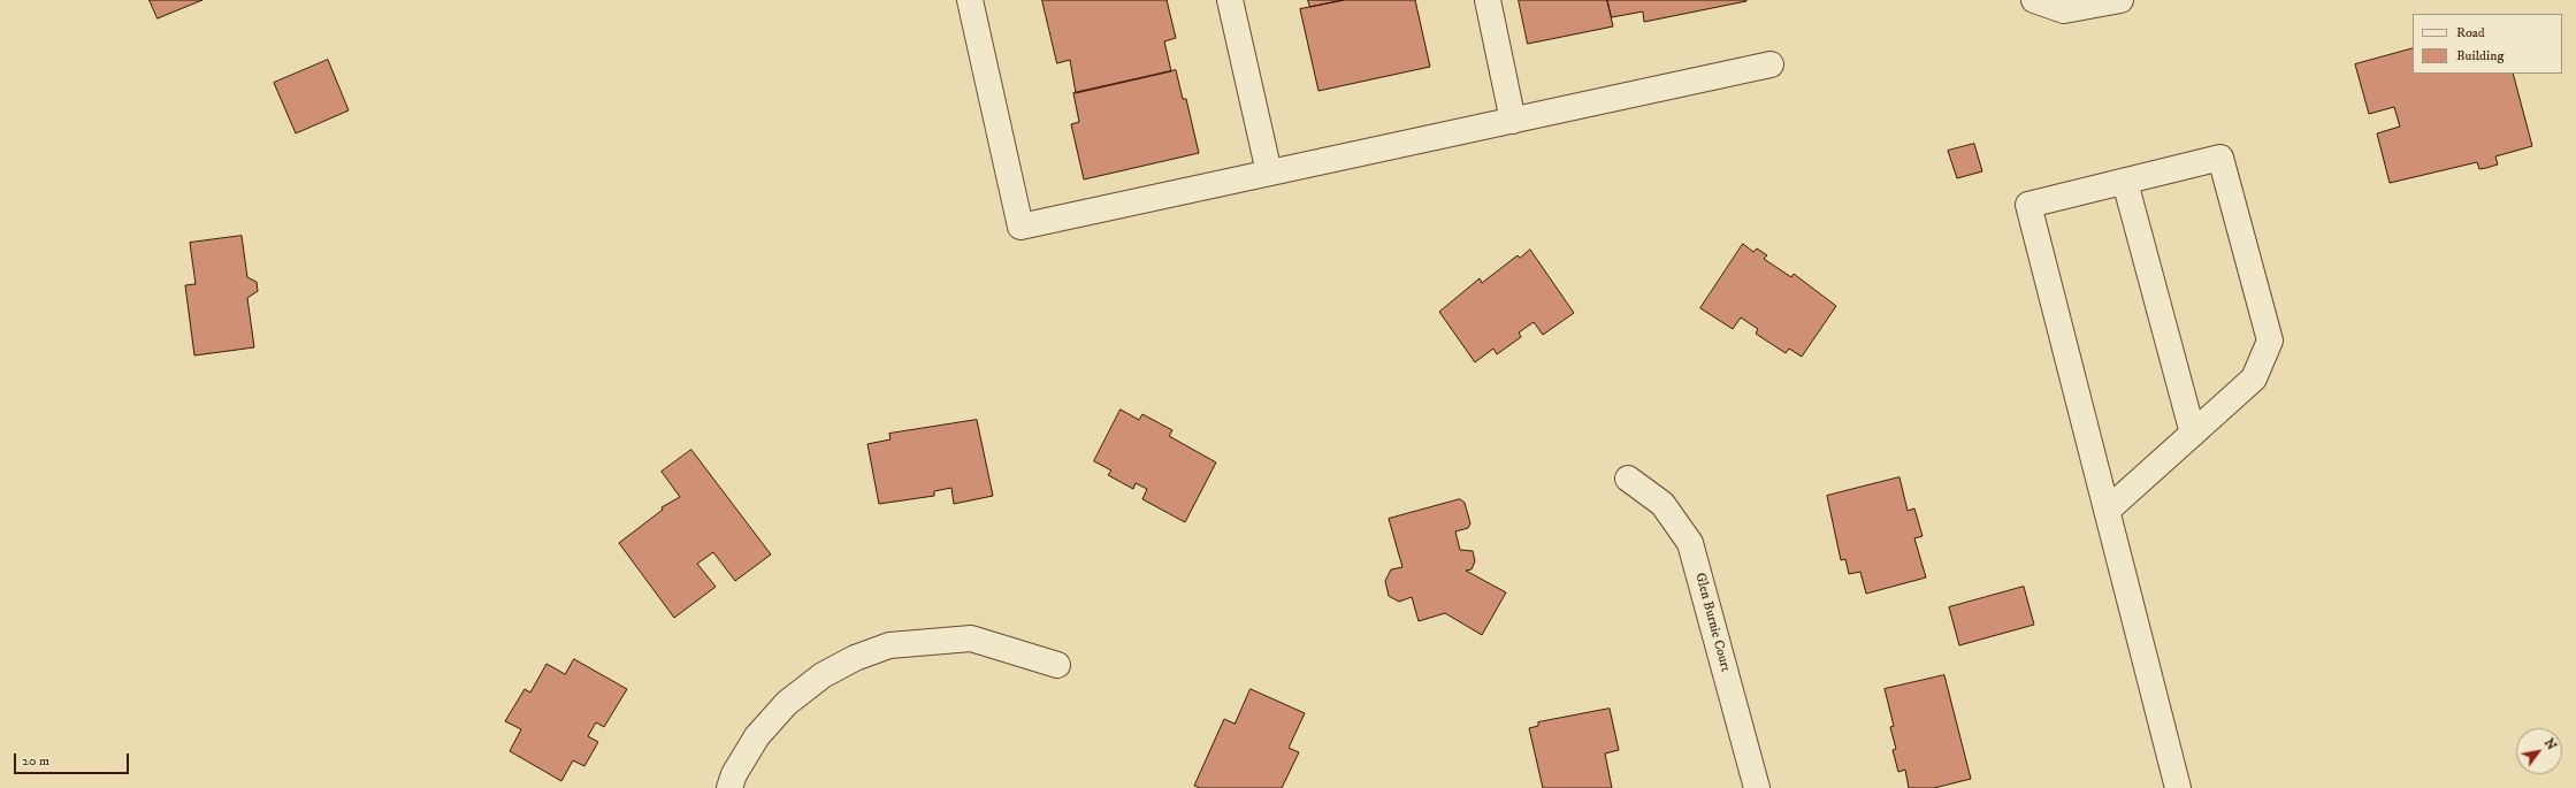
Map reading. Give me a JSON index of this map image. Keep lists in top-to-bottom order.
{
  "streets": {
    "street": ["Glen Burnie Court"]
  },
  "legend": ["Road", "Building"],
  "scale_bar": "20 m",
  "north": "top right"
}
